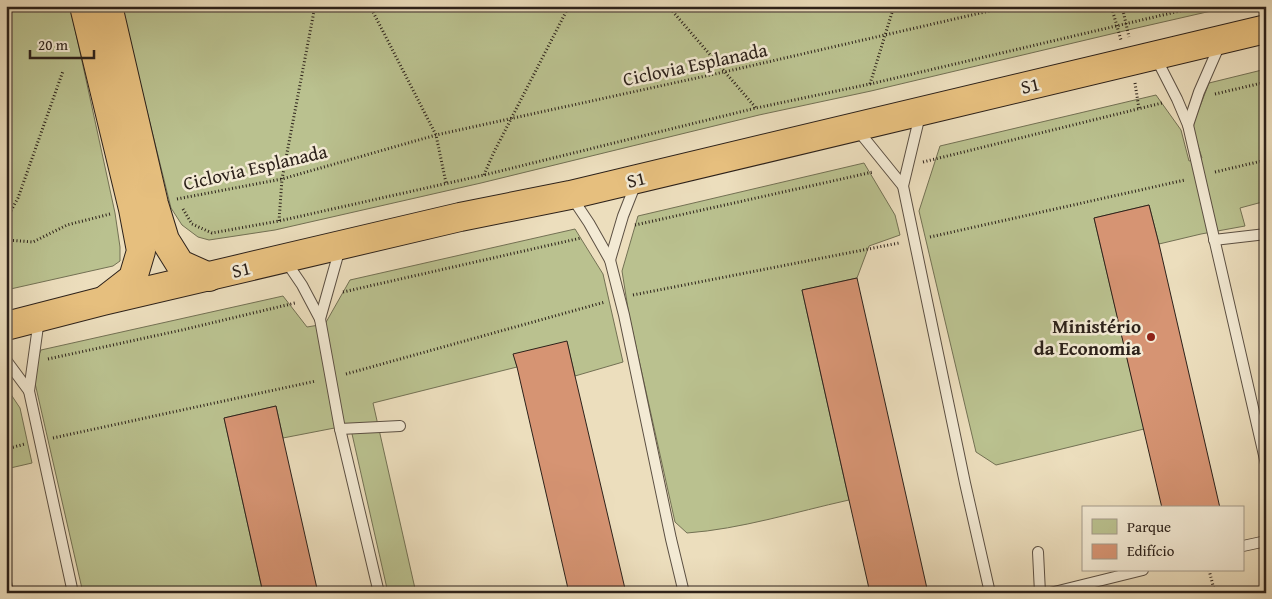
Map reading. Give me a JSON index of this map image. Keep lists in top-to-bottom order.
{
  "streets": {
    "highway": ["S1"],
    "path": ["Ciclovia Esplanada"]
  },
  "places": ["Ministério da Economia"],
  "legend": ["Parque", "Edifício"],
  "scale_bar": "20 m"
}
